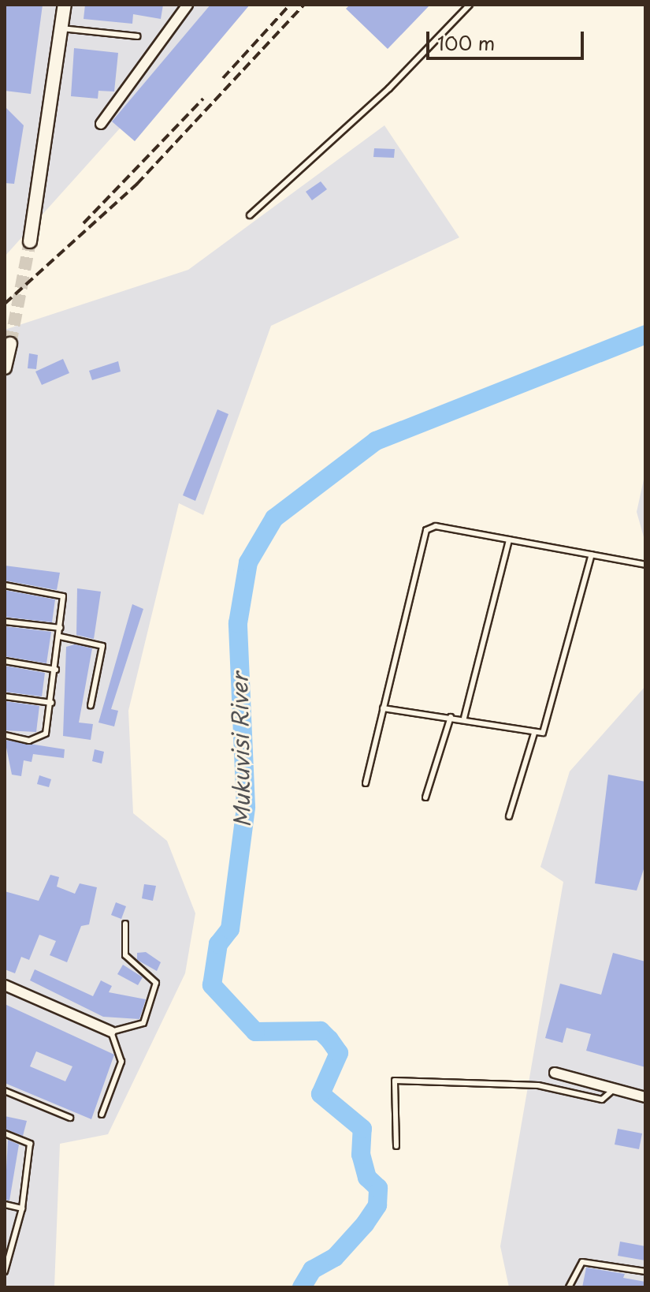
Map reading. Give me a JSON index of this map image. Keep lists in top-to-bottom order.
{
  "water": ["Mukuvisi River"],
  "scale_bar": "100 m"
}
